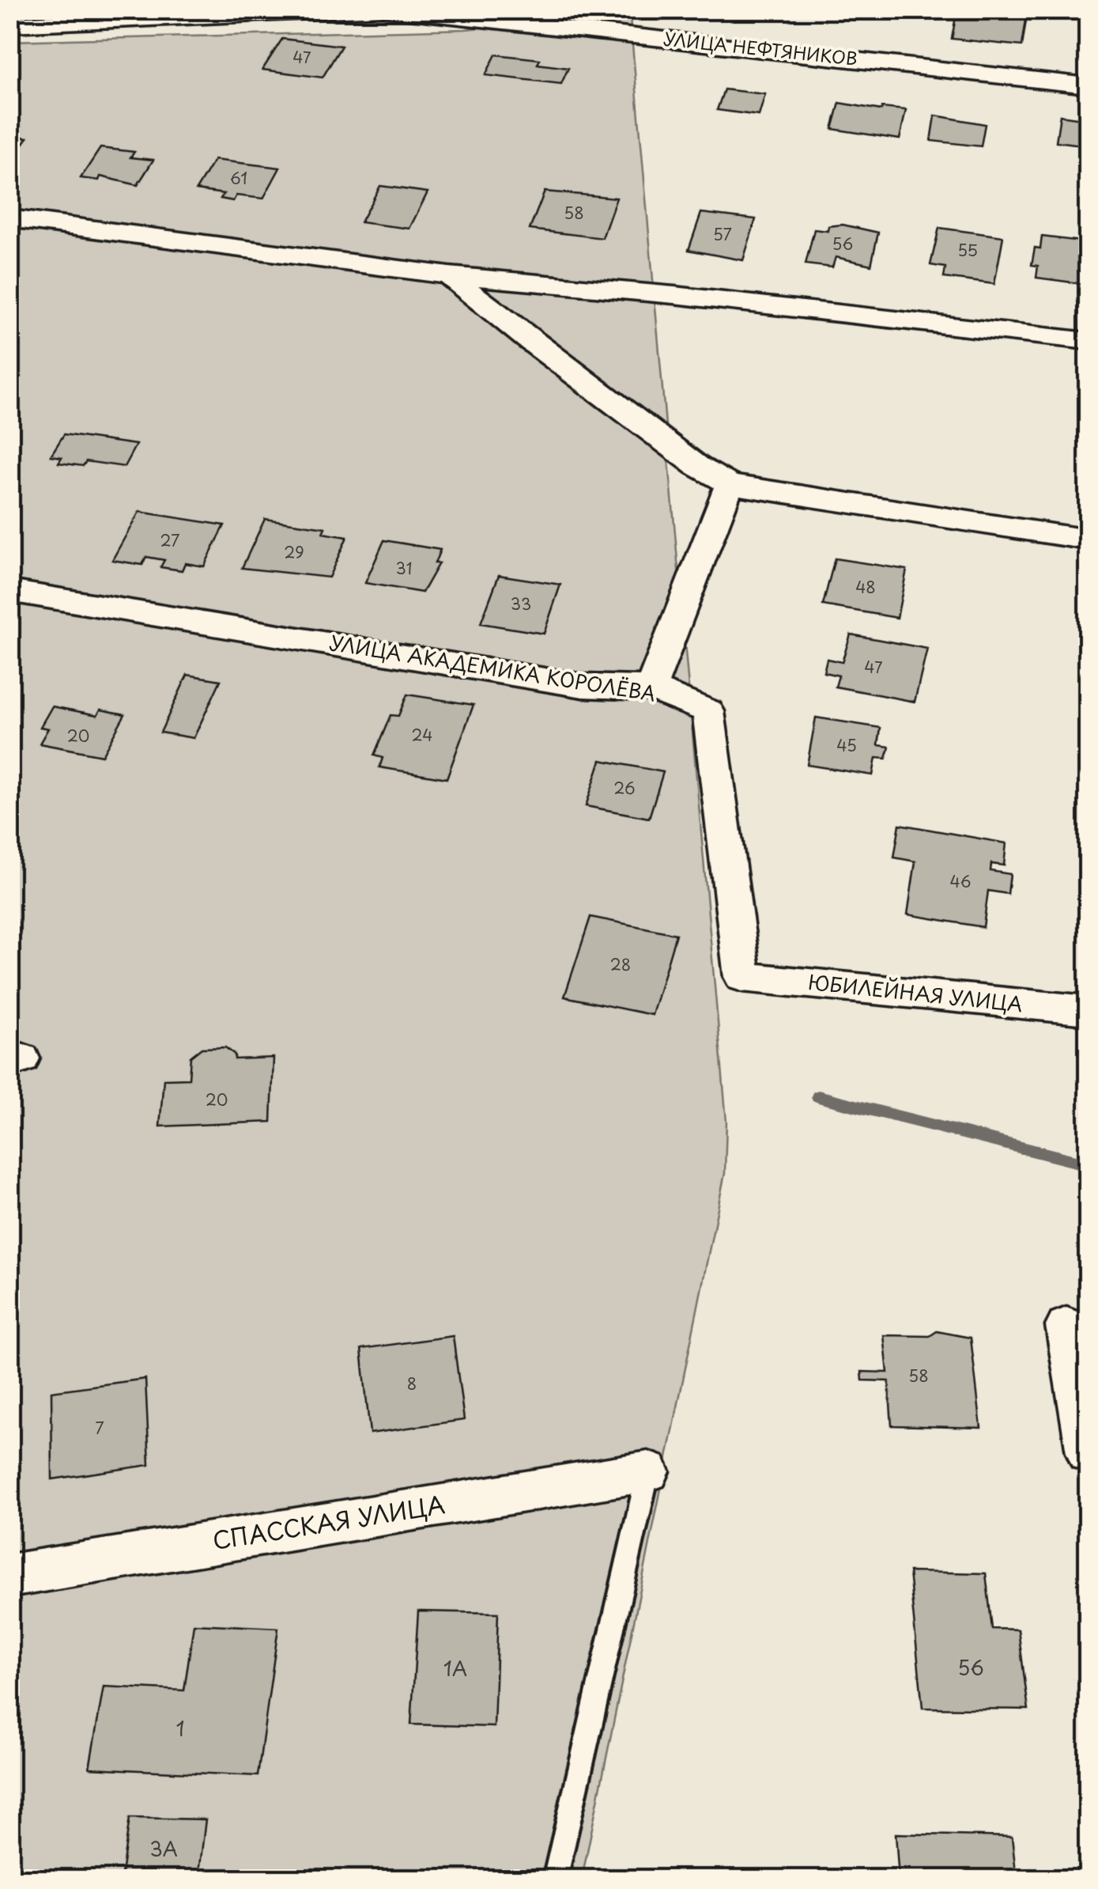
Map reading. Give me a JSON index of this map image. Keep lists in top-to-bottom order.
{
  "streets": {
    "street": [
      "УЛИЦА НЕФТЯНИКОВ",
      "УЛИЦА АКАДЕМИКА КОРОЛЁВА",
      "ЮБИЛЕЙНАЯ УЛИЦА",
      "СПАССКАЯ УЛИЦА"
    ]
  },
  "crossings": [
    ["УЛИЦА АКАДЕМИКА КОРОЛЁВА", "ЮБИЛЕЙНАЯ УЛИЦА"]
  ],
  "house_numbers": [
    "47",
    "61",
    "58",
    "57",
    "56",
    "55",
    "27",
    "29",
    "31",
    "48",
    "33",
    "47",
    "24",
    "20",
    "45",
    "26",
    "46",
    "28",
    "20",
    "58",
    "8",
    "7",
    "56",
    "1А",
    "1",
    "3А"
  ]
}
